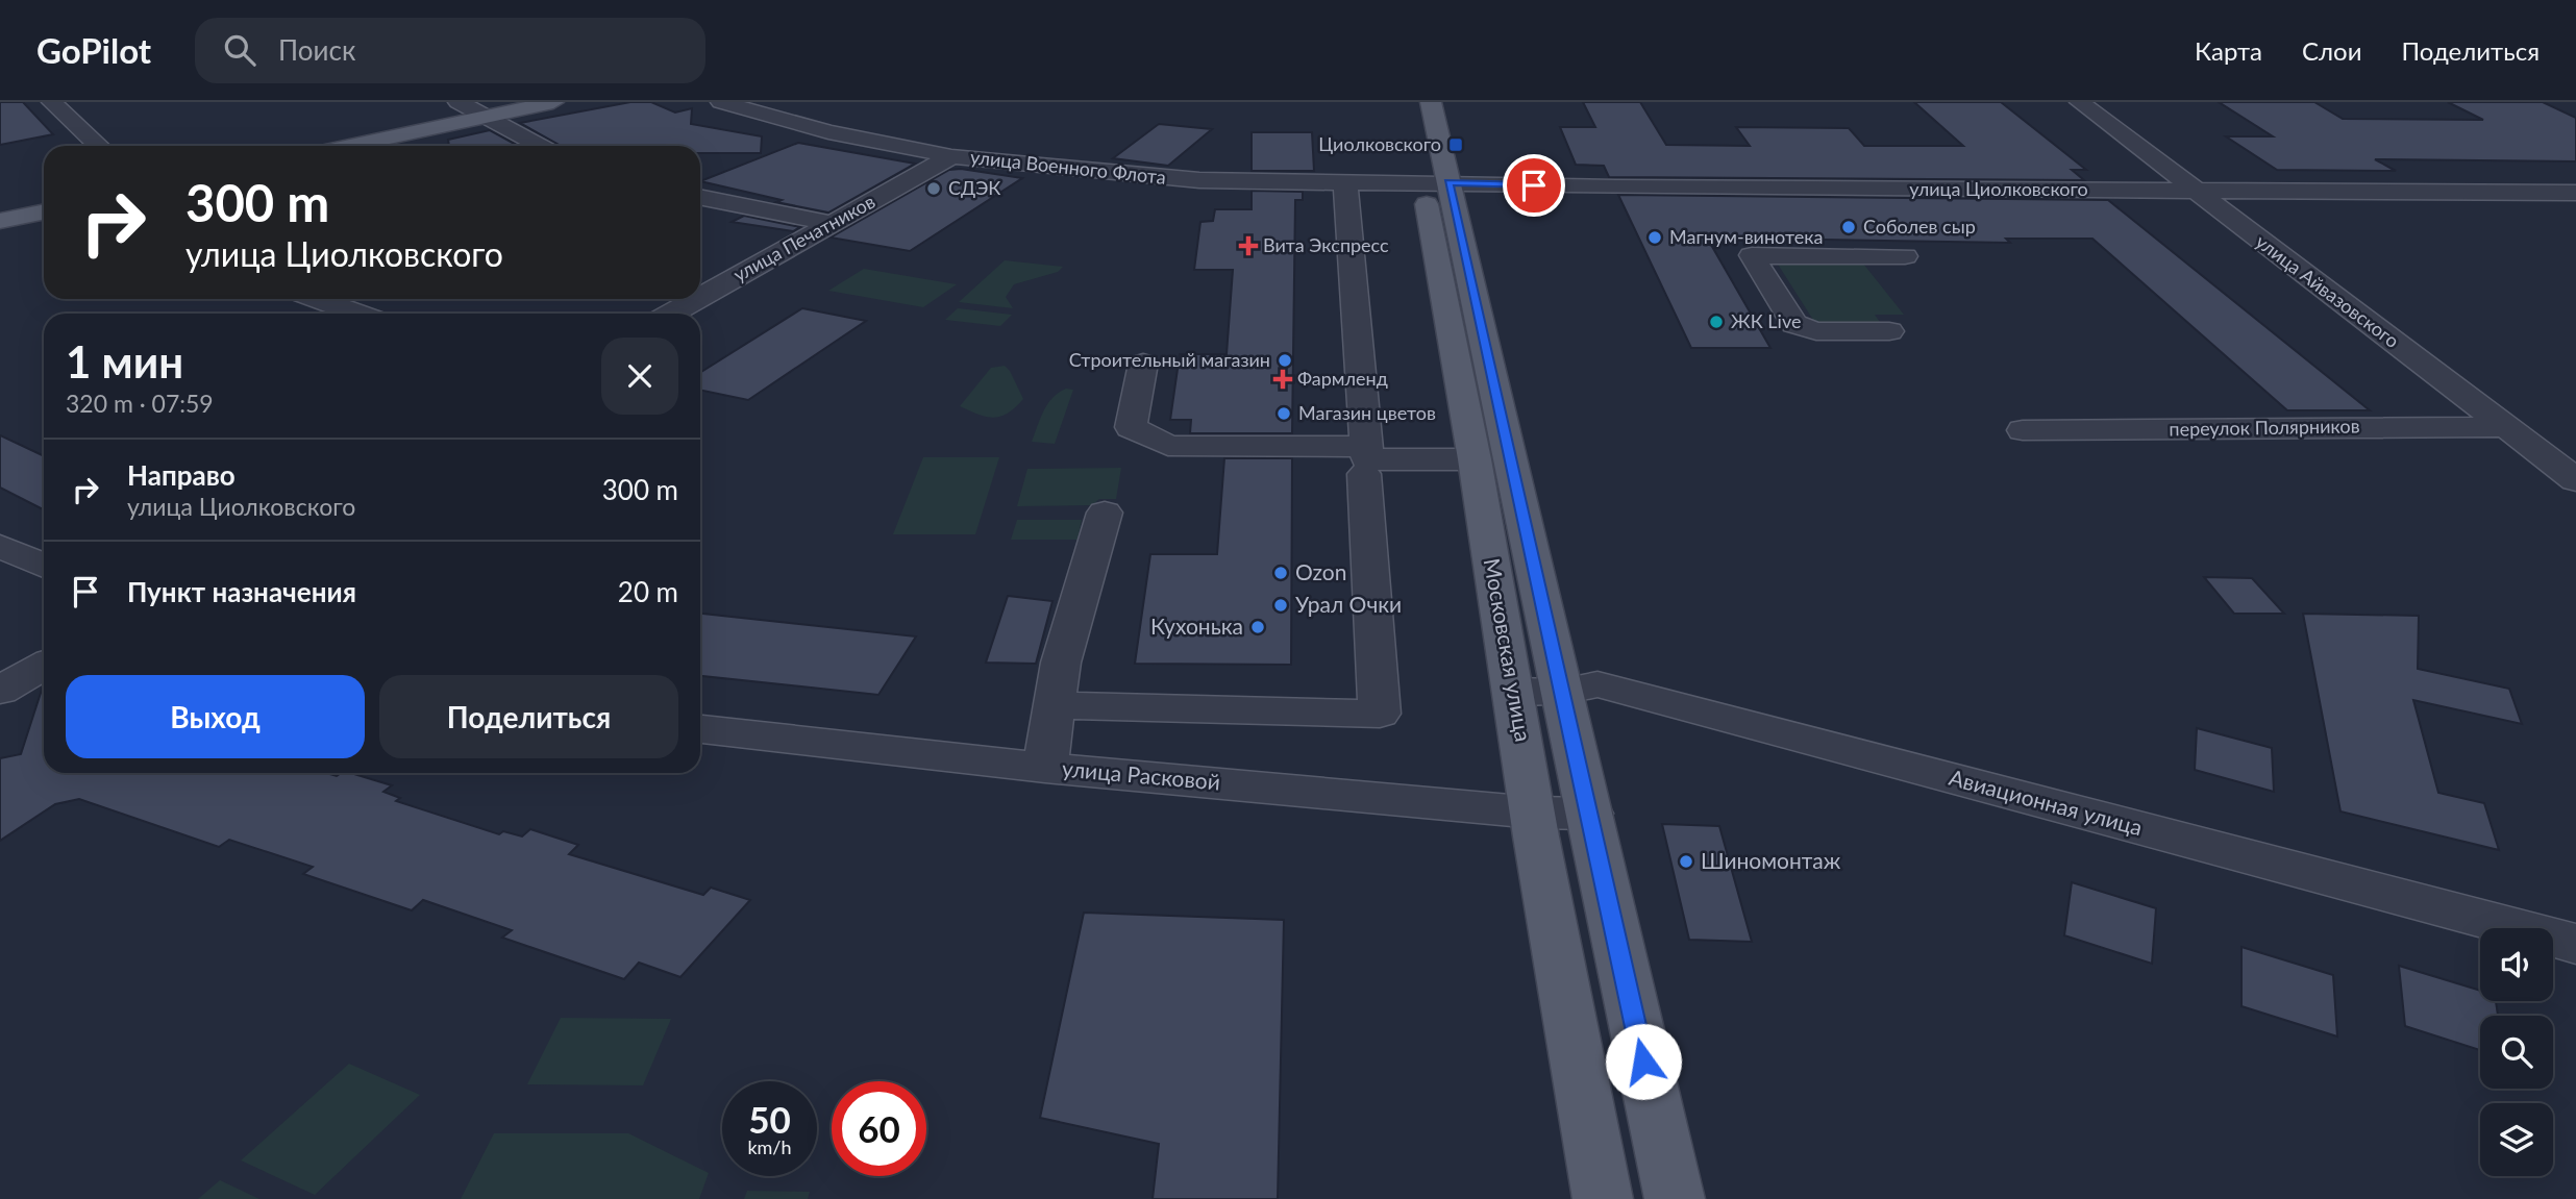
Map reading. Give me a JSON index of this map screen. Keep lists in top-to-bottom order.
{
  "streets": {
    "main road": ["Московская улица"],
    "street": [
      "улица Военного Флота",
      "улица Циолковского",
      "улица Печатников",
      "улица Айвазовского",
      "переулок Полярников",
      "улица Расковой",
      "Авиационная улица"
    ]
  },
  "crossings": [
    ["улица Военного Флота", "улица Циолковского"],
    ["улица Военного Флота", "улица Печатников"],
    ["улица Военного Флота", "Московская улица"],
    ["улица Циолковского", "улица Айвазовского"],
    ["улица Циолковского", "Московская улица"],
    ["улица Айвазовского", "переулок Полярников"],
    ["Московская улица", "улица Расковой"],
    ["Московская улица", "Авиационная улица"]
  ],
  "places": {
    "transit": ["Циолковского"],
    "other": [
      "СДЭК",
      "Соболев сыр",
      "Магнум-винотека",
      "ЖК Live",
      "Строительный магазин",
      "Магазин цветов",
      "Ozon",
      "Урал Очки",
      "Кухонька",
      "Шиномонтаж"
    ],
    "health": ["Вита Экспресс", "Фармленд"]
  },
  "page": {
    "header": "GoPilot",
    "search": "Поиск",
    "nav": ["Карта", "Слои", "Поделиться"],
    "turn": ["300 m", "улица Циолковского"],
    "heading": ["1 мин", "320 m · 07:59"],
    "list": [
      {
        "name": "Направо",
        "note": "улица Циолковского",
        "value": "300 m"
      },
      {
        "name": "Пункт назначения",
        "value": "20 m"
      }
    ],
    "buttons": ["Выход", "Поделиться"],
    "speed": "50 km/h",
    "limit": "60"
  }
}
